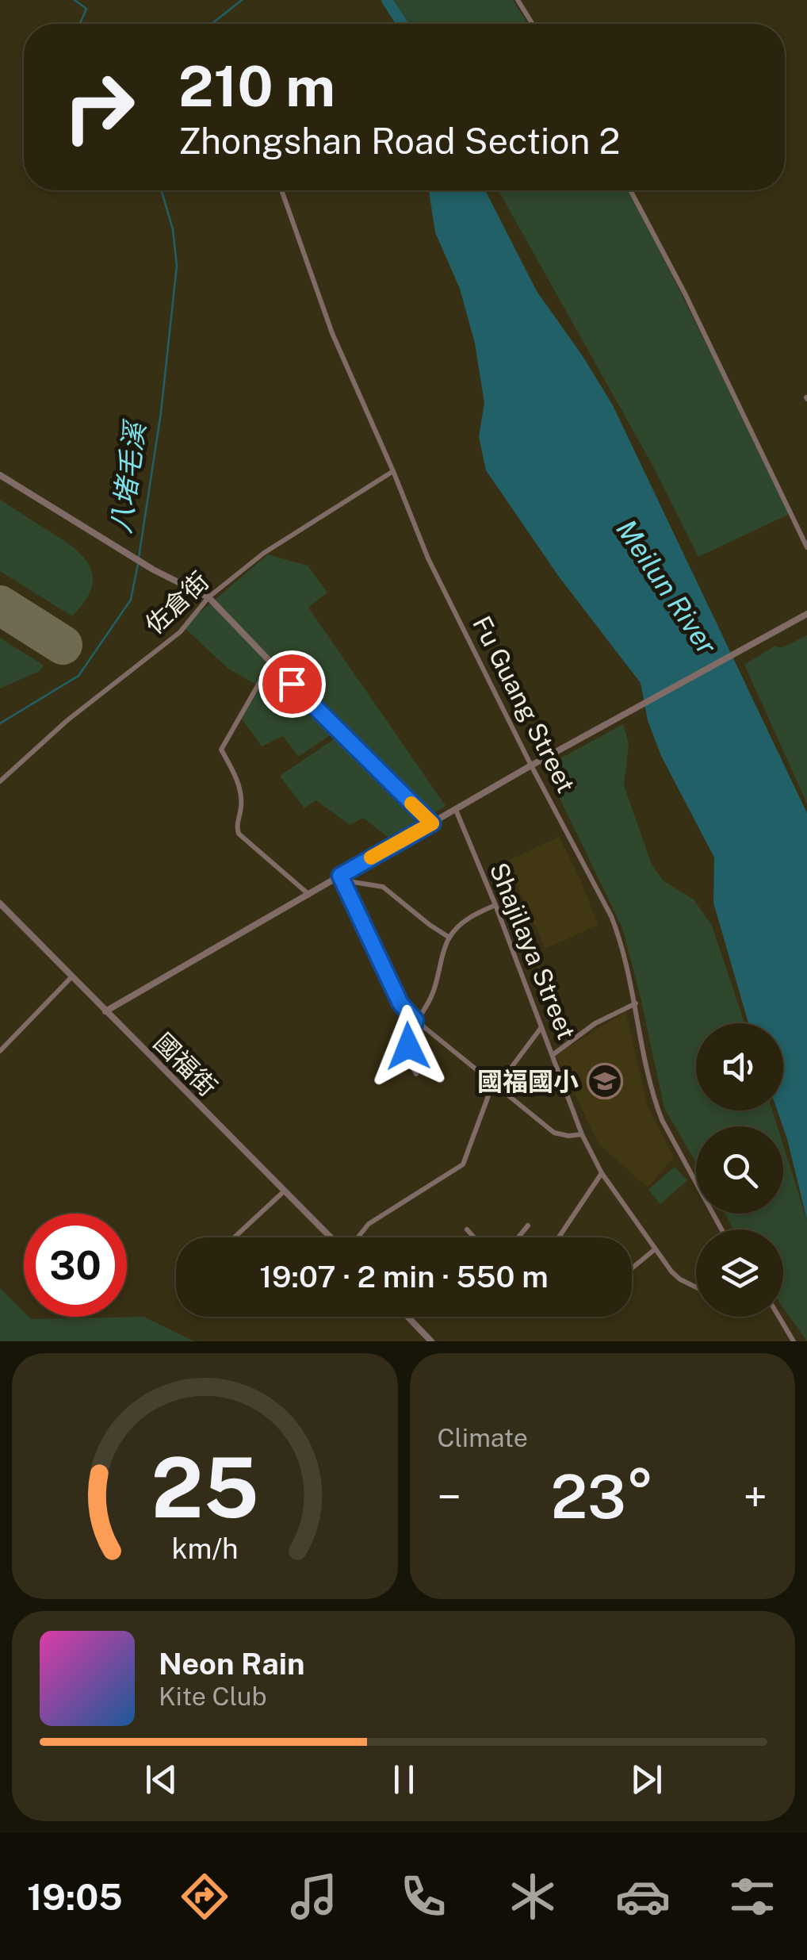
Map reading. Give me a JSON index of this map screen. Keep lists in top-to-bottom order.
{
  "streets": {
    "street": [
      "佐倉街",
      "Fu Guang Street",
      "Shajilaya Street",
      "國福街"
    ]
  },
  "crossings": [
    ["佐倉街", "Fu Guang Street"]
  ],
  "water": ["八堵毛溪", "Meilun River"],
  "places": {
    "school or university": ["國福國小"]
  },
  "page": {
    "turn": ["210 m", "Zhongshan Road Section 2"],
    "limit": "30",
    "trip": "19:07 · 2 min · 550 m",
    "tile": "Climate",
    "heat": ["−", "23°", "+"],
    "song": ["Neon Rain", "Kite Club"],
    "tabs": "19:05",
    "gauge": ["25", "km/h"]
  }
}
